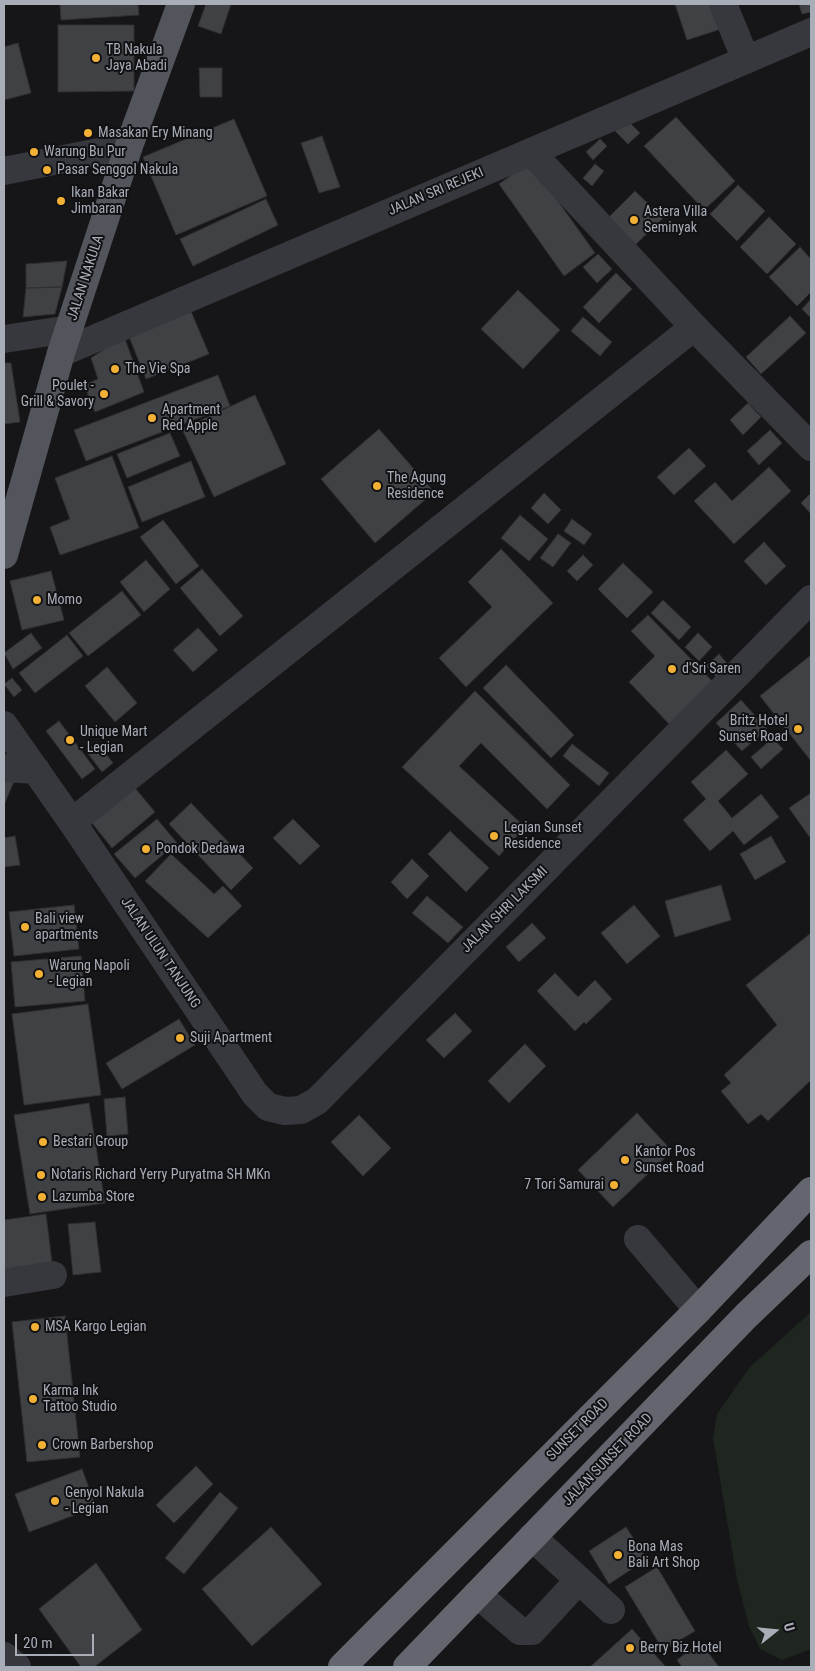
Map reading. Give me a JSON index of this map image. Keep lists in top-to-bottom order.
{
  "streets": {
    "highway": ["SUNSET ROAD", "JALAN SUNSET ROAD"],
    "main road": ["JALAN NAKULA"],
    "street": ["JALAN SRI REJEKI", "JALAN SHRI LAKSMI", "JALAN ULUN TANJUNG"]
  },
  "crossings": [
    ["JALAN SRI REJEKI", "JALAN NAKULA"],
    ["JALAN SHRI LAKSMI", "JALAN ULUN TANJUNG"]
  ],
  "places": [
    "TB Nakula Jaya Abadi",
    "Masakan Ery Minang",
    "Warung Bu Pur",
    "Pasar Senggol Nakula",
    "Ikan Bakar Jimbaran",
    "Astera Villa Seminyak",
    "The Vie Spa",
    "Poulet - Grill & Savory",
    "Apartment Red Apple",
    "The Agung Residence",
    "Momo",
    "d'Sri Saren",
    "Britz Hotel Sunset Road",
    "Unique Mart - Legian",
    "Legian Sunset Residence",
    "Pondok Dedawa",
    "Bali view apartments",
    "Warung Napoli - Legian",
    "Suji Apartment",
    "Bestari Group",
    "Kantor Pos Sunset Road",
    "Notaris Richard Yerry Puryatma SH MKn",
    "7 Tori Samurai",
    "Lazumba Store",
    "MSA Kargo Legian",
    "Karma Ink Tattoo Studio",
    "Crown Barbershop",
    "Genyol Nakula - Legian",
    "Bona Mas Bali Art Shop",
    "Berry Biz Hotel"
  ],
  "scale_bar": "20 m",
  "north": "right"
}
